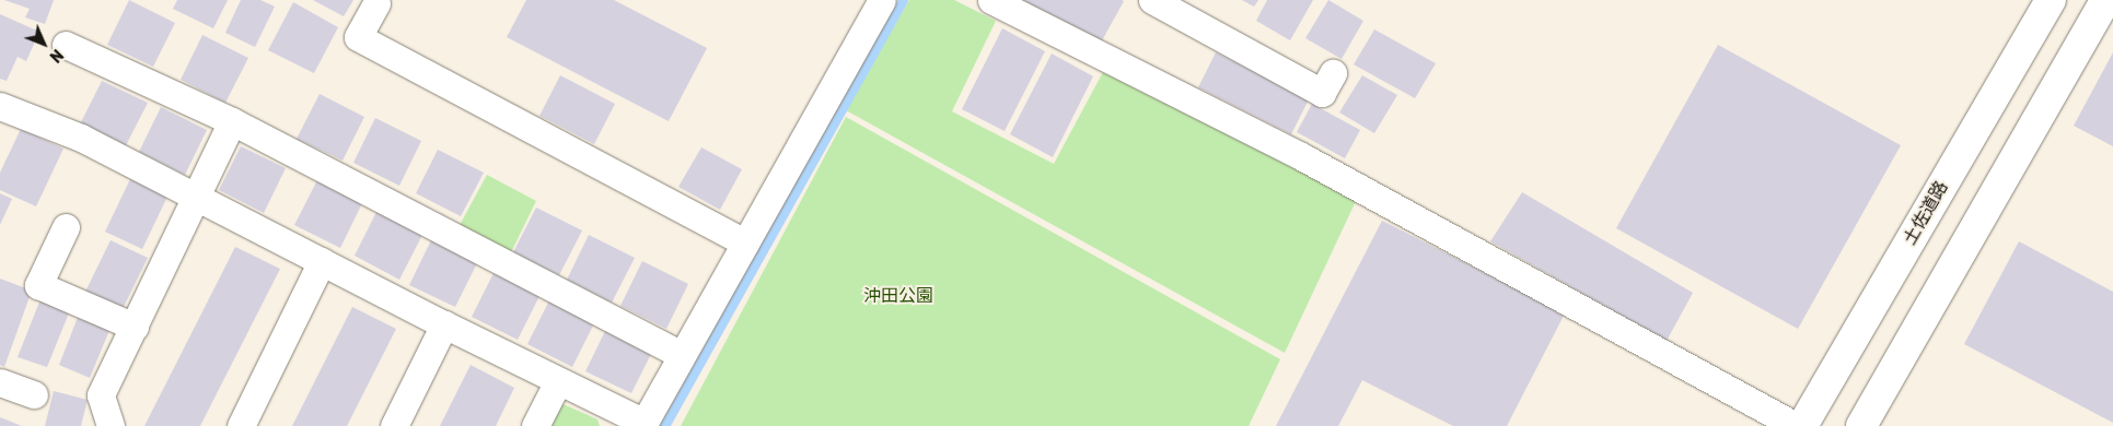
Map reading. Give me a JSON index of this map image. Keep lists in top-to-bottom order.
{
  "streets": {
    "highway": ["土佐道路"]
  },
  "parks": ["沖田公園"],
  "north": "bottom right"
}
